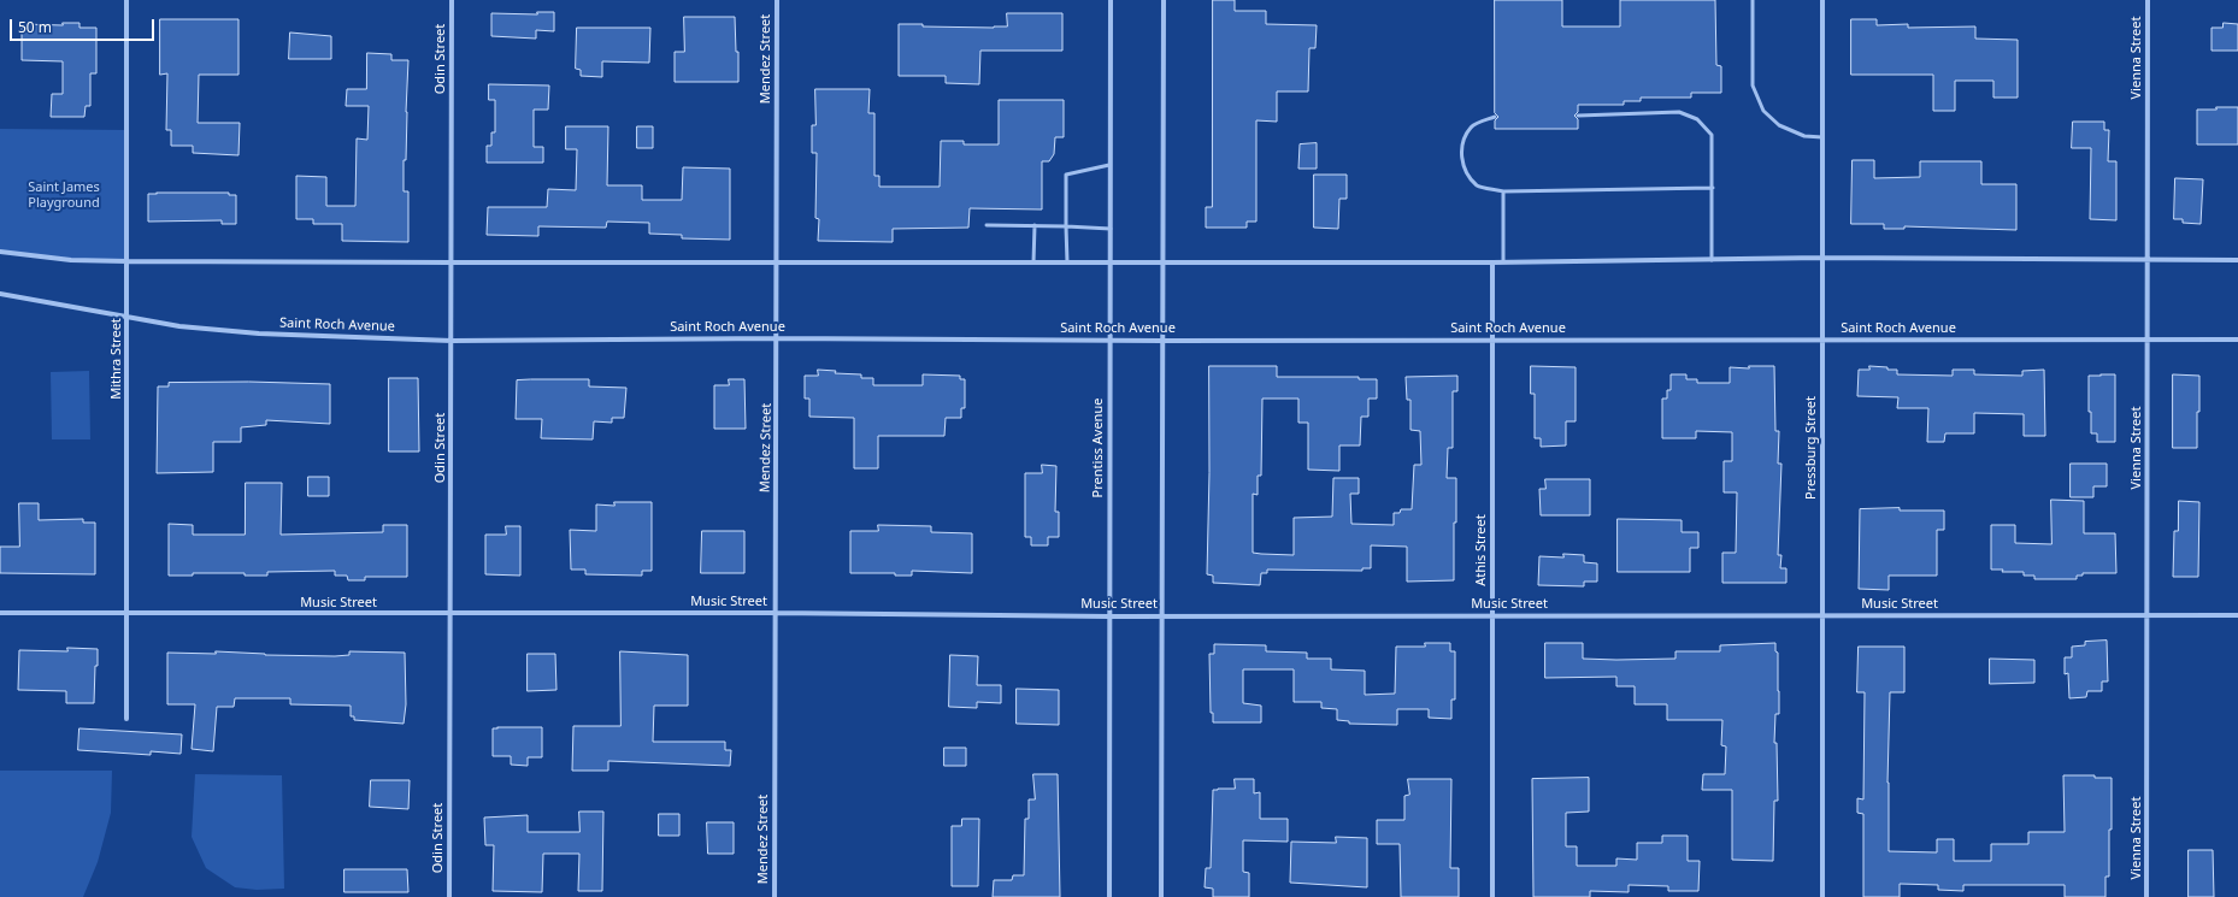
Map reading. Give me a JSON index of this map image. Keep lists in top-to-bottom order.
{
  "streets": {
    "street": [
      "Vienna Street",
      "Odin Street",
      "Mendez Street",
      "Saint Roch Avenue",
      "Mithra Street",
      "Prentiss Avenue",
      "Pressburg Street",
      "Athis Street",
      "Music Street"
    ]
  },
  "crossings": [
    ["Vienna Street", "Saint Roch Avenue"],
    ["Vienna Street", "Music Street"],
    ["Odin Street", "Saint Roch Avenue"],
    ["Odin Street", "Music Street"],
    ["Mendez Street", "Saint Roch Avenue"],
    ["Mendez Street", "Music Street"],
    ["Saint Roch Avenue", "Mithra Street"],
    ["Saint Roch Avenue", "Prentiss Avenue"],
    ["Saint Roch Avenue", "Pressburg Street"],
    ["Saint Roch Avenue", "Athis Street"],
    ["Mithra Street", "Music Street"],
    ["Prentiss Avenue", "Music Street"],
    ["Pressburg Street", "Music Street"],
    ["Athis Street", "Music Street"]
  ],
  "parks": ["Saint James Playground"],
  "scale_bar": "50 m"
}
